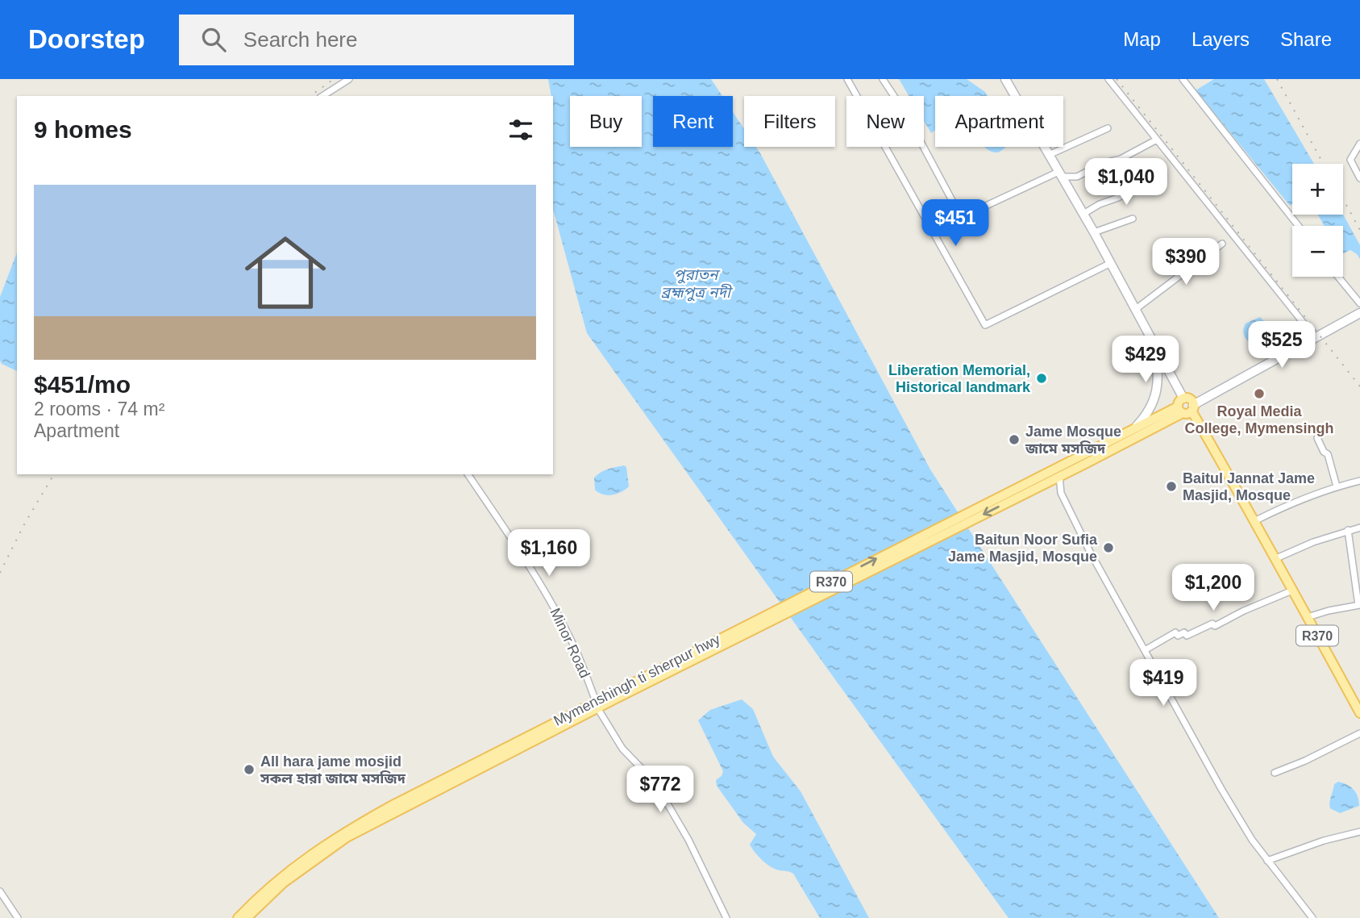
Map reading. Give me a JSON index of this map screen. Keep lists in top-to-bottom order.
{
  "streets": {
    "main road": ["R370", "Mymenshingh ti sherpur hwy"],
    "street": ["Minor Road"]
  },
  "crossings": [
    ["Minor Road", "Mymenshingh ti sherpur hwy"]
  ],
  "water": ["পুরাতন ব্রহ্মপুত্র নদী"],
  "places": [
    "Liberation Memorial, Historical landmark",
    "Royal Media College, Mymensingh",
    "Jame Mosque জামে মসজিদ",
    "Baitul Jannat Jame Masjid, Mosque",
    "Baitun Noor Sufia Jame Masjid, Mosque",
    "All hara jame mosjid সকল হারা জামে মসজিদ"
  ],
  "page": {
    "header": "Doorstep",
    "search": "Search here",
    "nav": ["Map", "Layers", "Share"],
    "chip": [
      "Buy",
      "Rent",
      "Filters",
      "New",
      "Apartment"
    ],
    "heading": "9 homes",
    "price": [
      "$1,040",
      "$451",
      "$390",
      "$525",
      "$429",
      "$1,160",
      "$1,200",
      "$419",
      "$772"
    ],
    "map_buttons": ["+", "−"],
    "list": [
      {
        "name": "$451/mo",
        "note": "2 rooms · 74 m² · Apartment"
      }
    ]
  }
}
